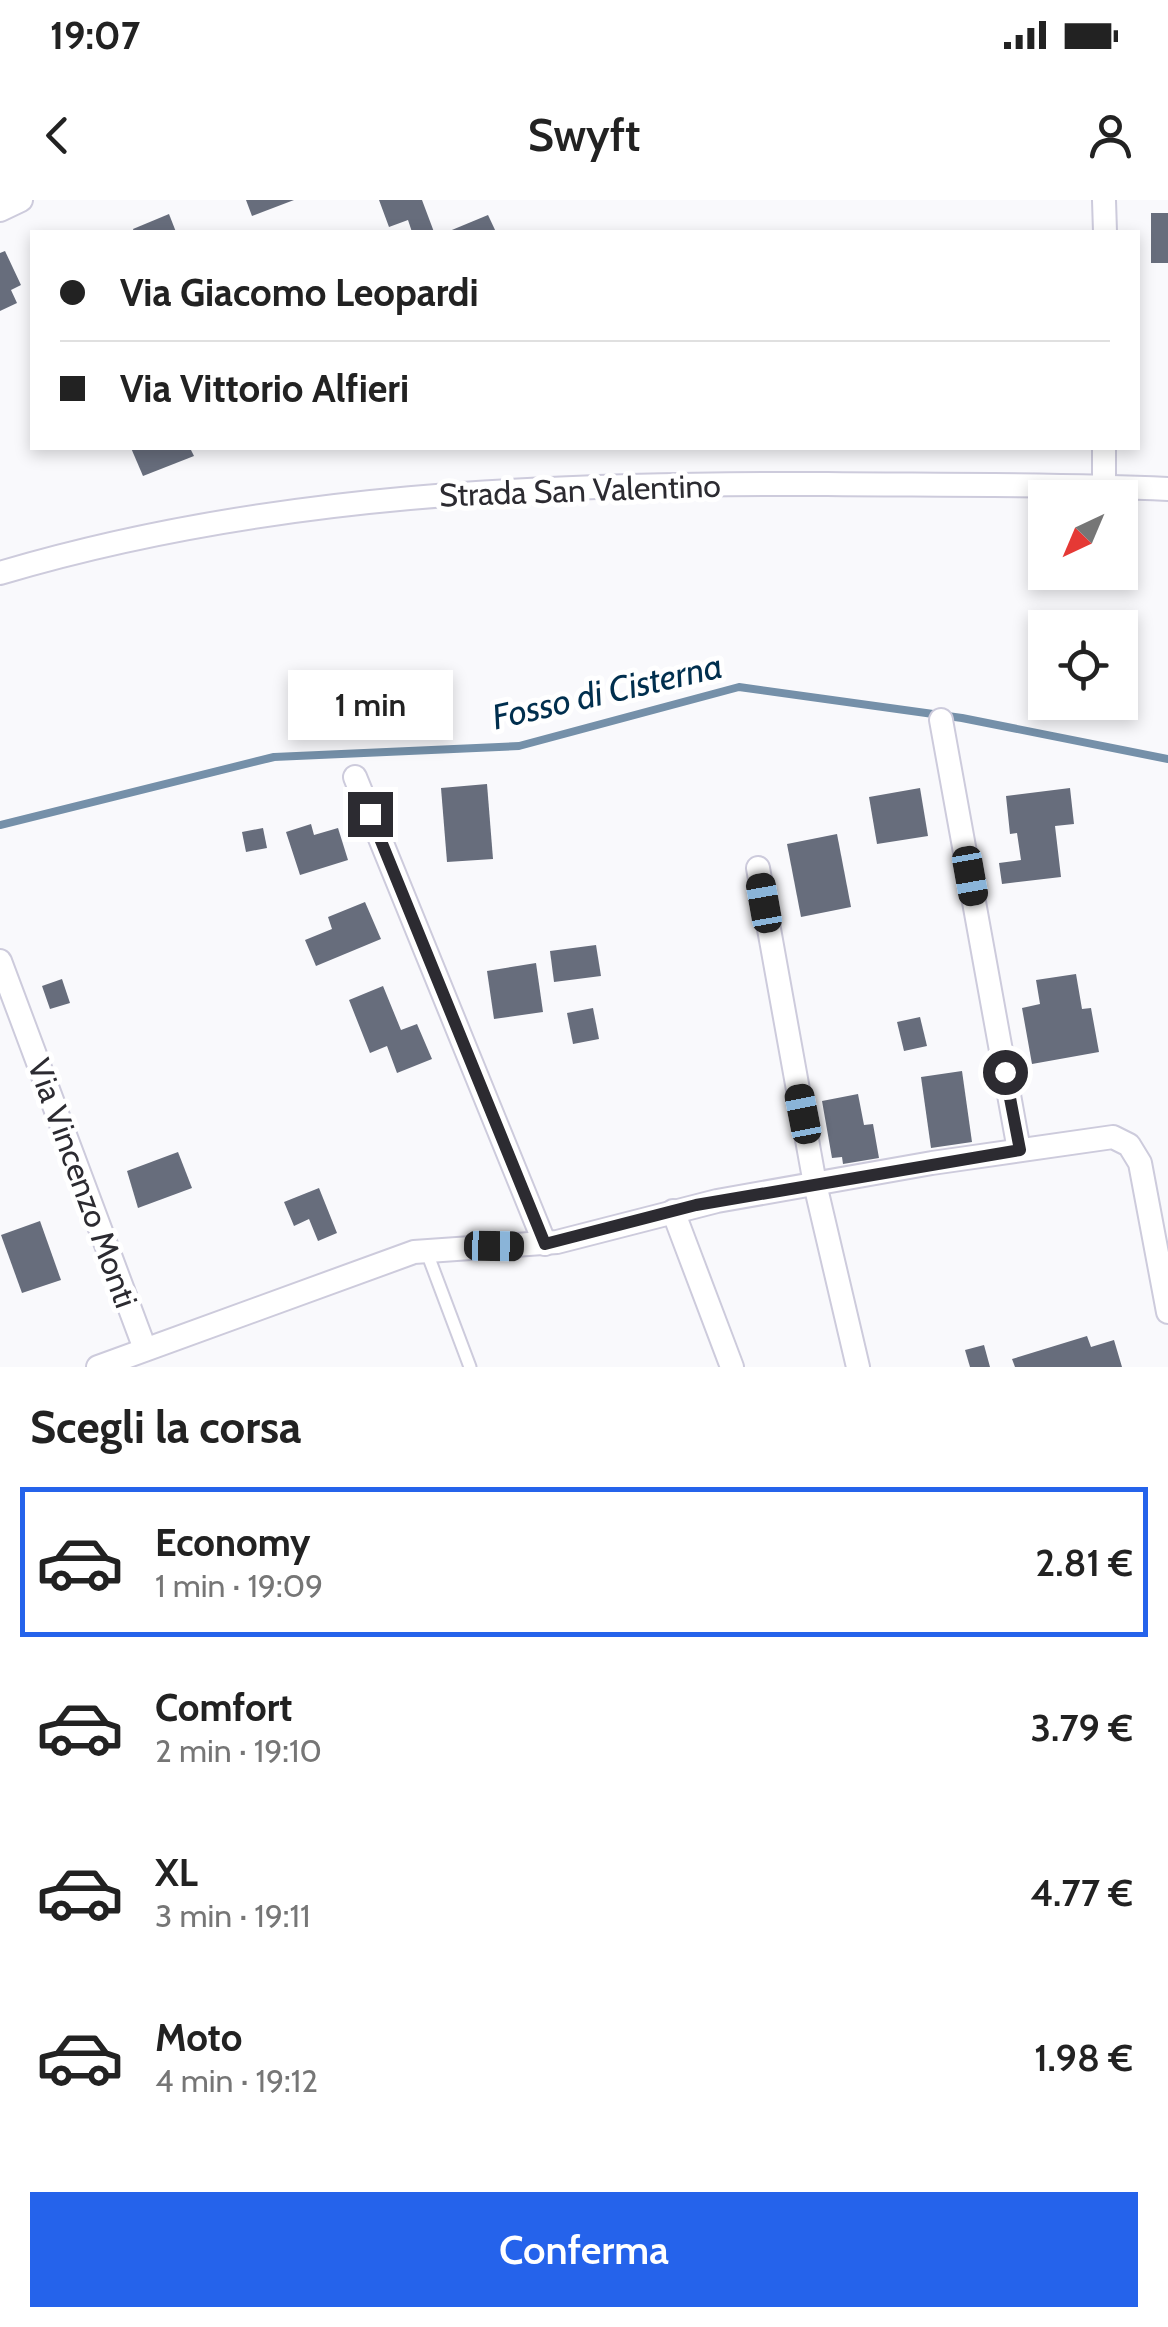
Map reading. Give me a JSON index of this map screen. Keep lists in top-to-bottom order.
{
  "streets": {
    "street": ["Strada San Valentino", "Via Vincenzo Monti"]
  },
  "water": ["Fosso di Cisterna"],
  "north": "bottom left",
  "page": {
    "status": "19:07",
    "header": "Swyft",
    "banner": ["Via Giacomo Leopardi", "Via Vittorio Alfieri"],
    "bubble": "1 min",
    "heading": "Scegli la corsa",
    "list": [
      {
        "name": "Economy",
        "note": "1 min · 19:09",
        "value": "2.81 €"
      },
      {
        "name": "Comfort",
        "note": "2 min · 19:10",
        "value": "3.79 €"
      },
      {
        "name": "XL",
        "note": "3 min · 19:11",
        "value": "4.77 €"
      },
      {
        "name": "Moto",
        "note": "4 min · 19:12",
        "value": "1.98 €"
      }
    ],
    "buttons": "Conferma"
  }
}
